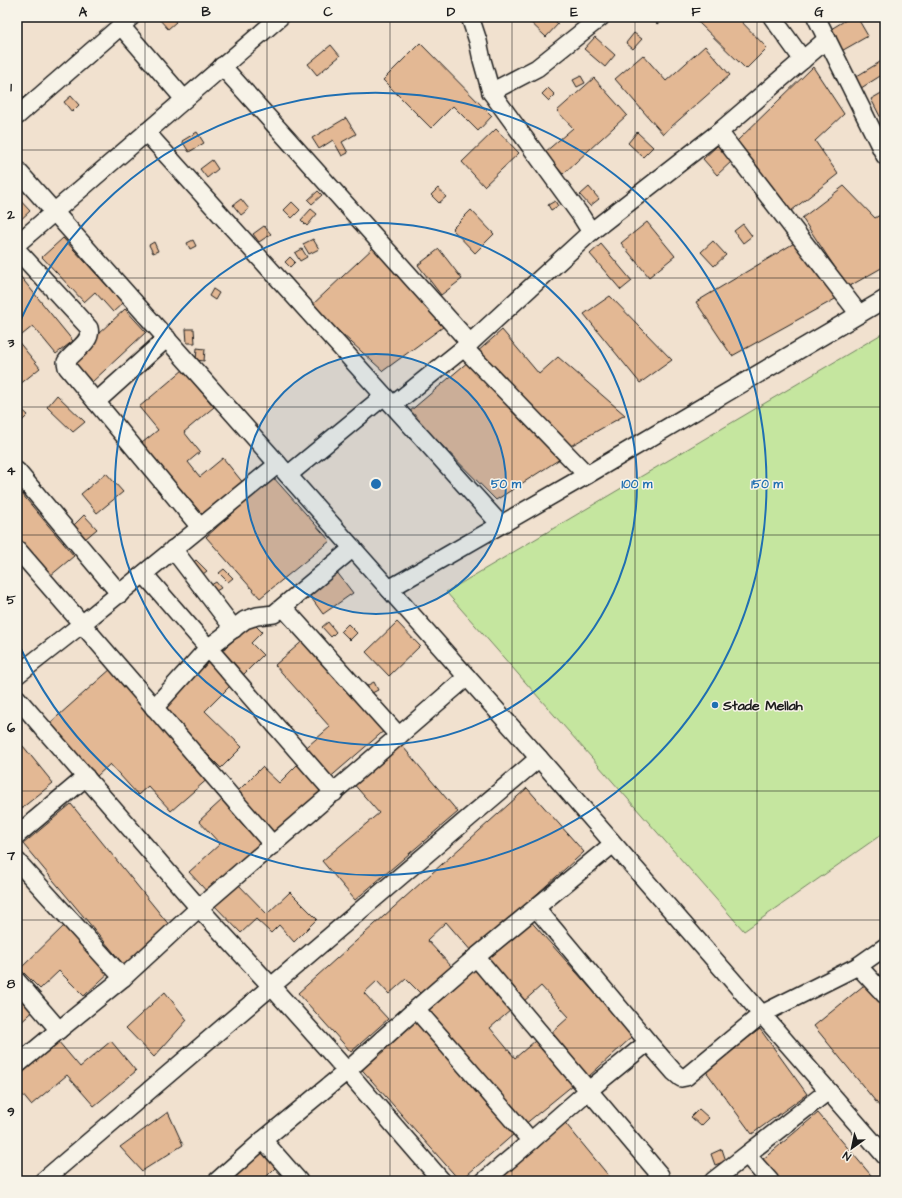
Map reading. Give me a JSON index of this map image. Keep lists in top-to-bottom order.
{
  "places": ["Stade Mellah"],
  "north": "bottom left",
  "grid": {
    "columns": [
      "A",
      "B",
      "C",
      "D",
      "E",
      "F",
      "G"
    ],
    "rows": [
      "1",
      "2",
      "3",
      "4",
      "5",
      "6",
      "7",
      "8",
      "9"
    ]
  },
  "rings": ["50 m", "100 m", "150 m"]
}
